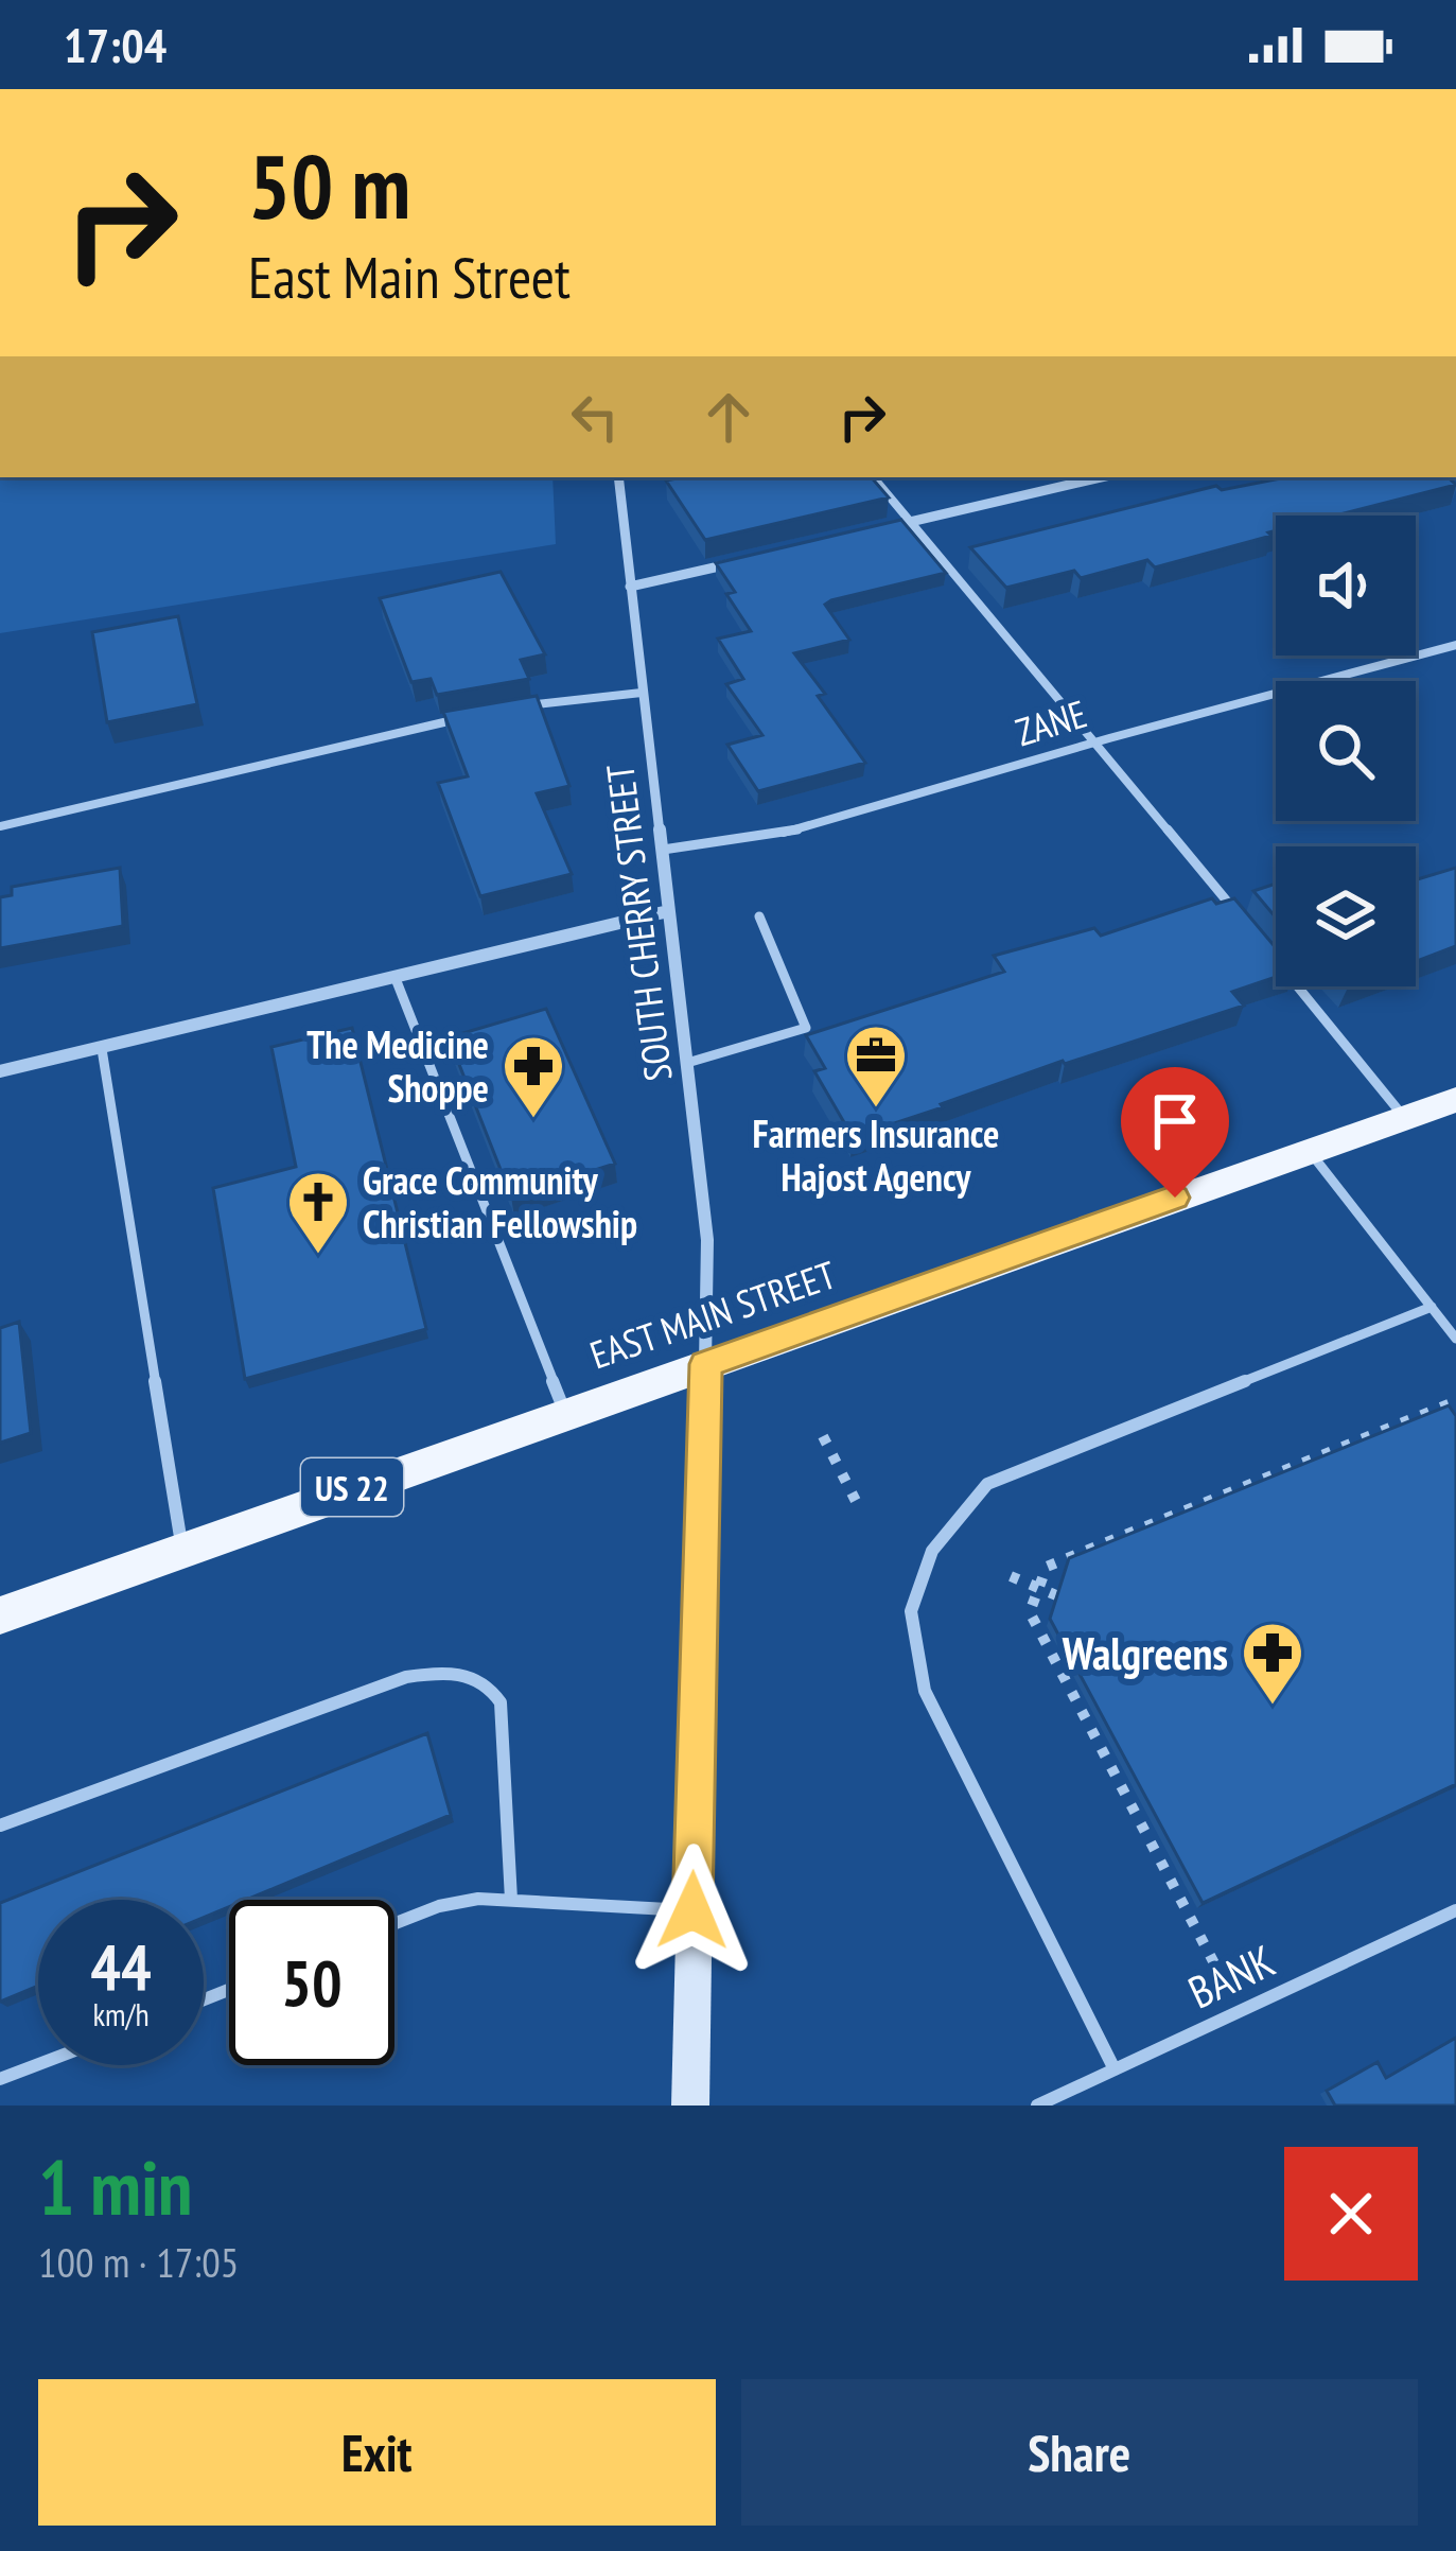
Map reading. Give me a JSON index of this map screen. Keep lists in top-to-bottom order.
{
  "streets": {
    "main road": ["EAST MAIN STREET", "US 22"],
    "street": ["SOUTH CHERRY STREET"],
    "lane": ["ZANE", "BANK"]
  },
  "crossings": [
    ["ZANE", "SOUTH CHERRY STREET"],
    ["SOUTH CHERRY STREET", "EAST MAIN STREET"]
  ],
  "places": {
    "office": ["Farmers Insurance Hajost Agency"],
    "pharmacy": ["The Medicine Shoppe", "Walgreens"],
    "church": ["Grace Community Christian Fellowship"]
  },
  "page": {
    "status": "17:04",
    "turn": ["50 m", "East Main Street"],
    "speed": "44 km/h",
    "limit": "50",
    "heading": ["1 min", "100 m · 17:05"],
    "buttons": ["Exit", "Share"]
  }
}
